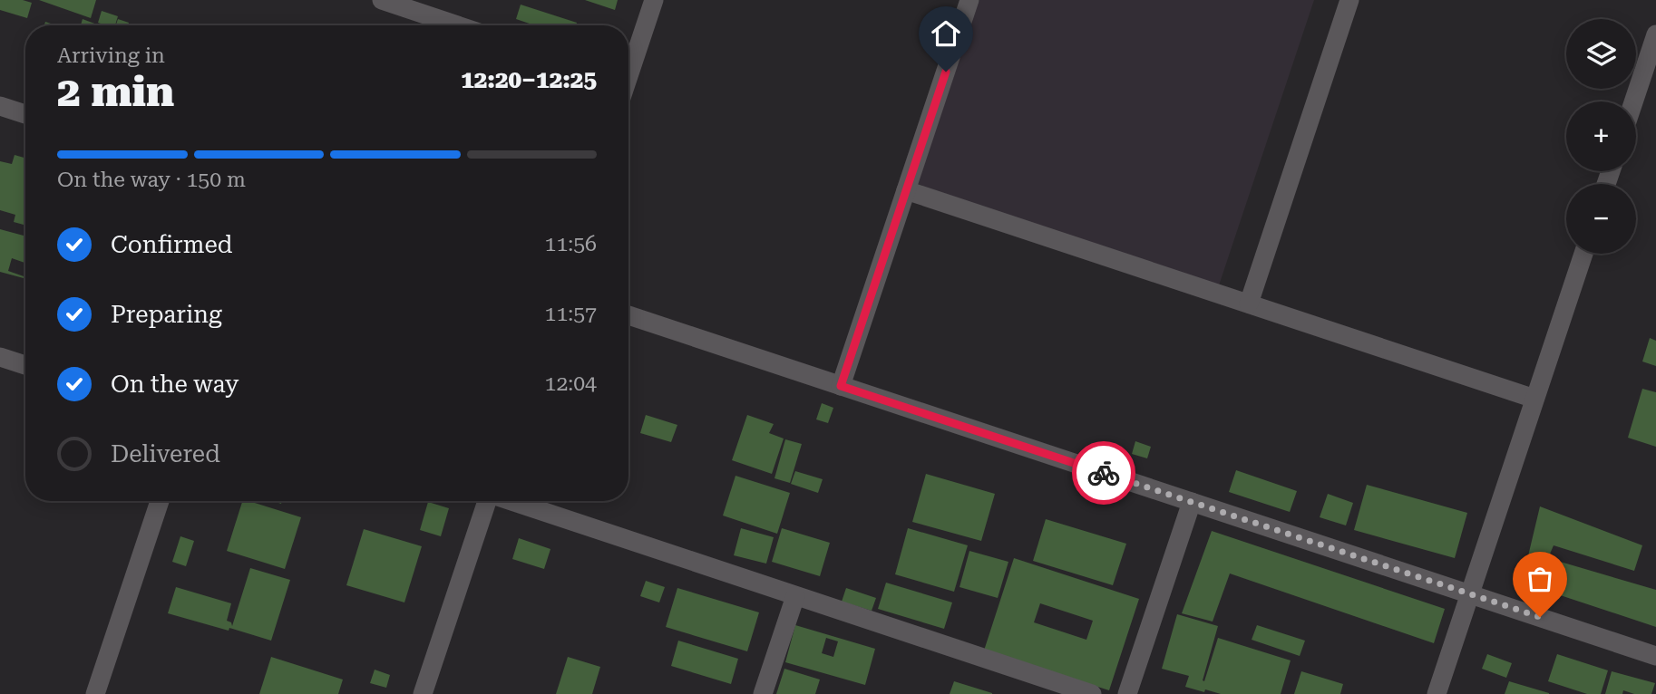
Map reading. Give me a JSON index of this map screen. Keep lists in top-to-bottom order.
{
  "page": {
    "map_buttons": ["+", "−"],
    "heading": ["2 min", "Arriving in", "12:20–12:25"],
    "bar": "On the way · 150 m",
    "list": [
      ["Confirmed", "11:56"],
      ["Preparing", "11:57"],
      ["On the way", "12:04"],
      "Delivered"
    ]
  }
}
